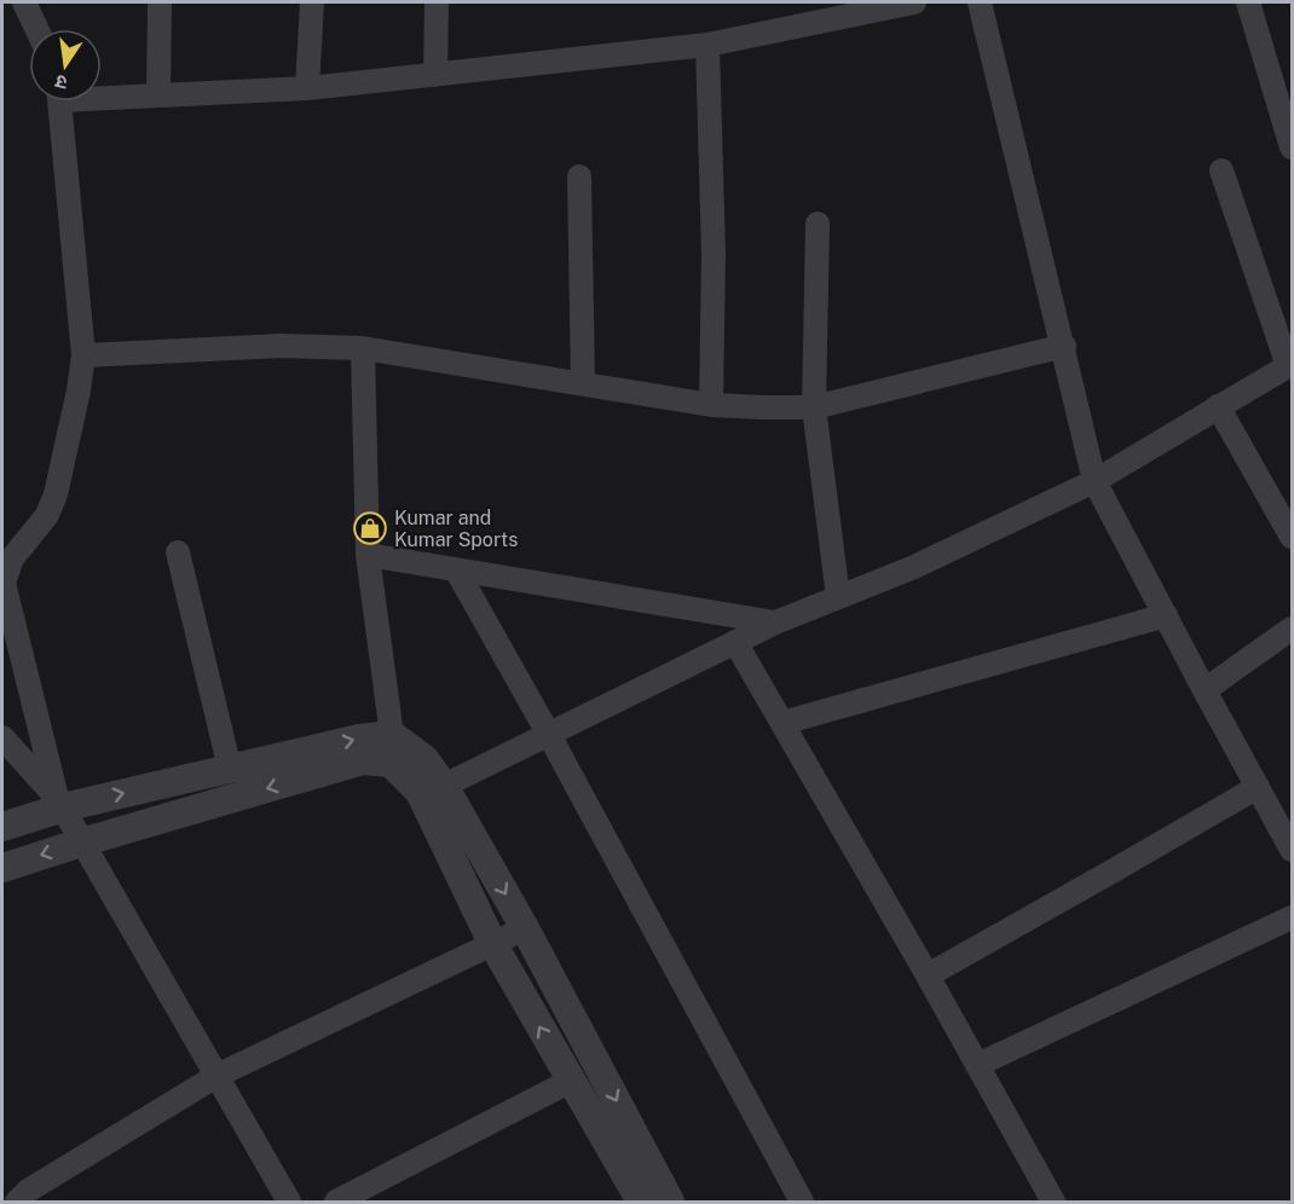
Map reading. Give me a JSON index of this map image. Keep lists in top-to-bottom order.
{
  "places": {
    "shop": ["Kumar and Kumar Sports"]
  },
  "north": "bottom"
}
